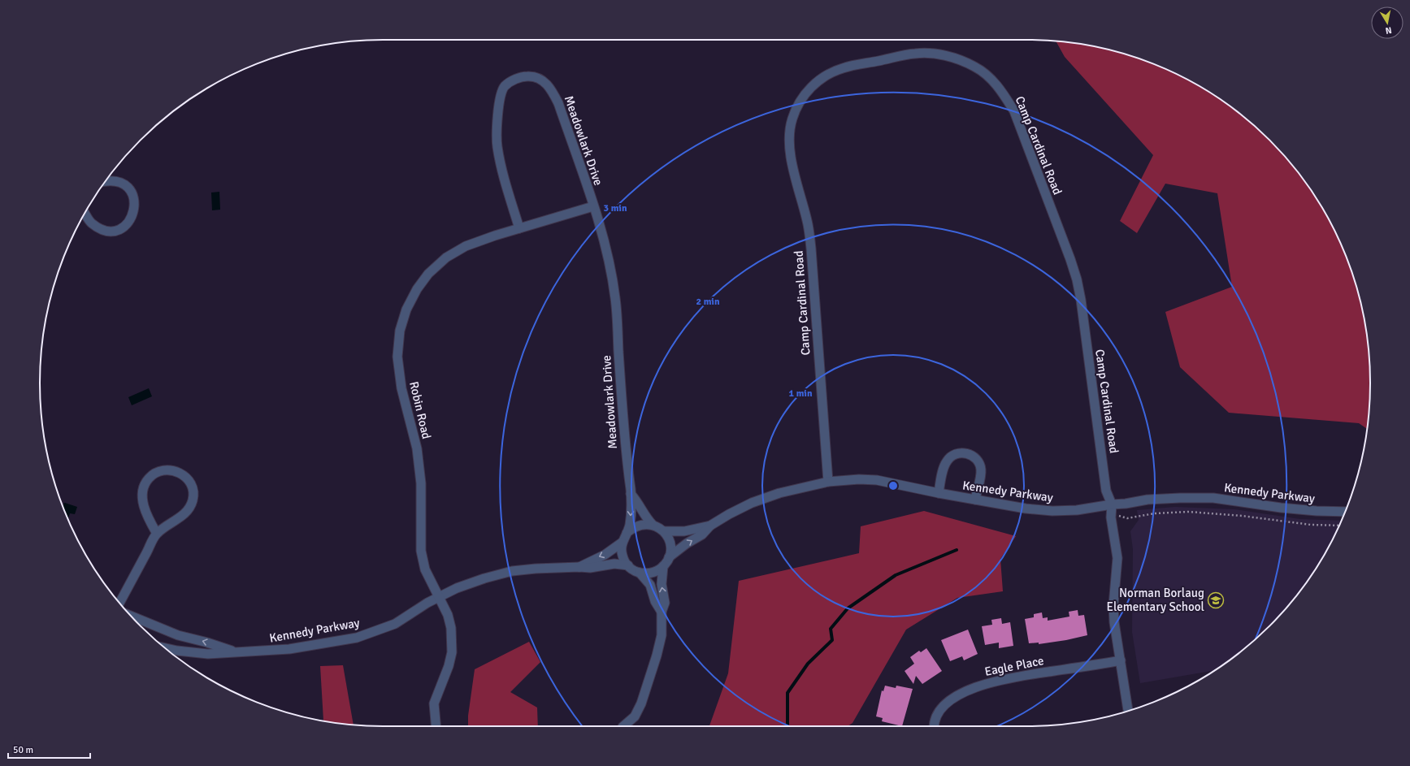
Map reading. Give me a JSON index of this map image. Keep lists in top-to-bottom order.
{
  "streets": {
    "street": [
      "Meadowlark Drive",
      "Camp Cardinal Road",
      "Robin Road",
      "Kennedy Parkway",
      "Eagle Place"
    ]
  },
  "crossings": [
    ["Meadowlark Drive", "Robin Road"],
    ["Meadowlark Drive", "Kennedy Parkway"],
    ["Camp Cardinal Road", "Kennedy Parkway"],
    ["Camp Cardinal Road", "Eagle Place"],
    ["Robin Road", "Kennedy Parkway"]
  ],
  "places": {
    "school or university": ["Norman Borlaug Elementary School"]
  },
  "scale_bar": "50 m",
  "north": "bottom",
  "rings": ["3 min", "2 min", "1 min"]
}
